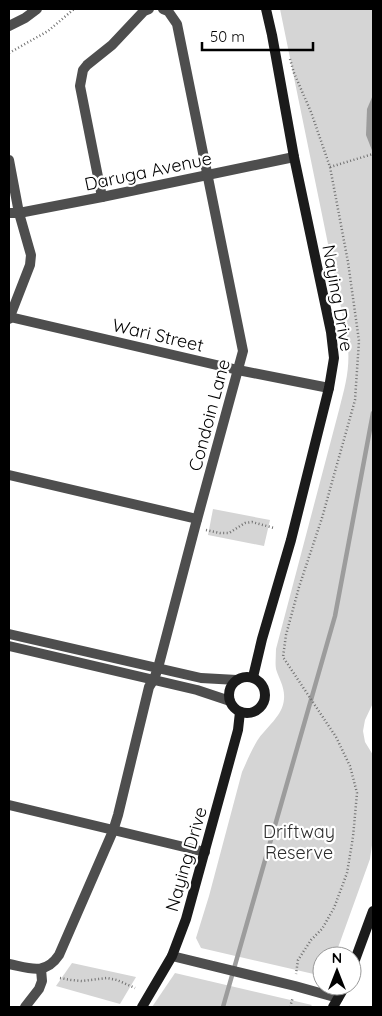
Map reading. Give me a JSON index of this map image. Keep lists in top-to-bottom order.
{
  "streets": {
    "street": [
      "Daruga Avenue",
      "Naying Drive",
      "Wari Street",
      "Condoin Lane"
    ]
  },
  "crossings": [
    ["Daruga Avenue", "Naying Drive"],
    ["Daruga Avenue", "Condoin Lane"],
    ["Naying Drive", "Wari Street"],
    ["Wari Street", "Condoin Lane"]
  ],
  "parks": ["Driftway Reserve"],
  "scale_bar": "50 m",
  "north": "top"
}
